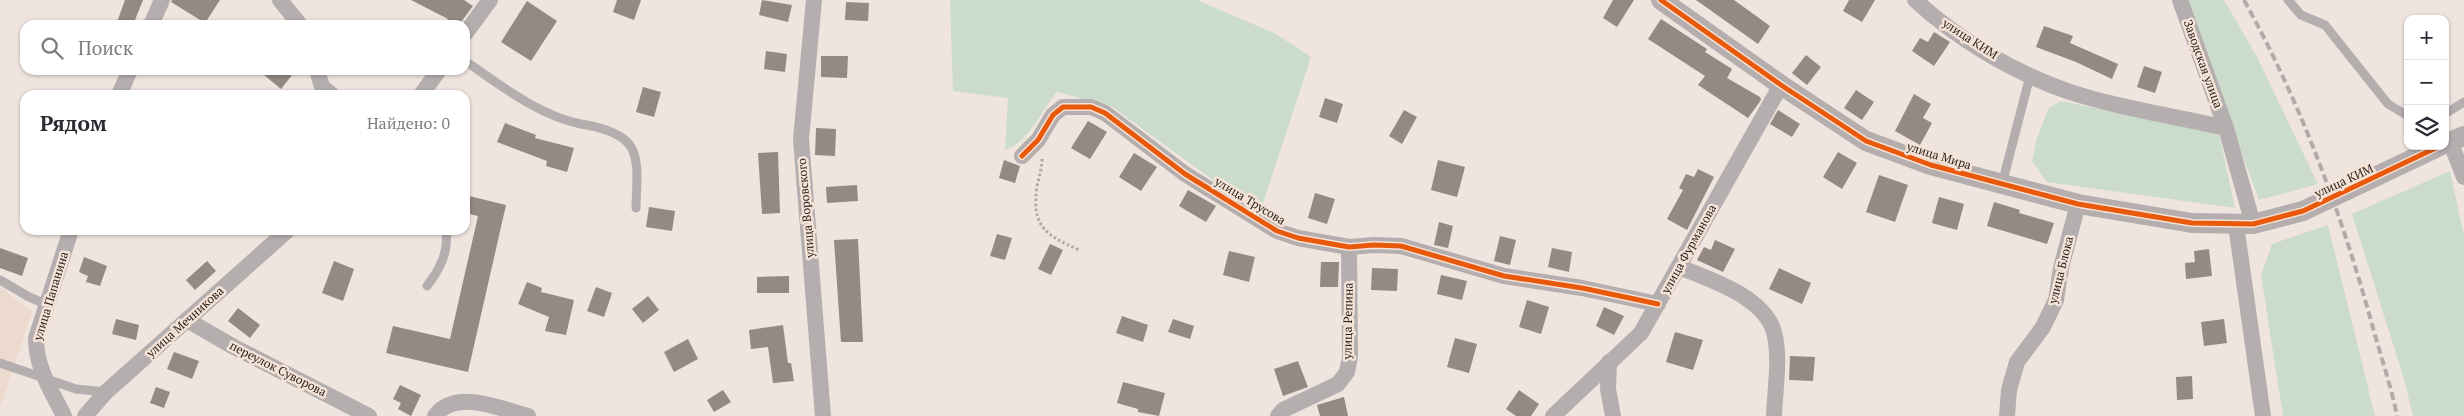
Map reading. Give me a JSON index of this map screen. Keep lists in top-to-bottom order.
{
  "streets": {
    "street": [
      "улица КИМ",
      "Заводская улица",
      "улица Мира",
      "улица Трусова",
      "улица Воровского",
      "улица Фурманова",
      "улица Блока",
      "улица Папанина",
      "улица Репина",
      "улица Мечникова",
      "переулок Суворова"
    ]
  },
  "crossings": [
    ["улица КИМ", "Заводская улица"],
    ["улица КИМ", "улица Мира"],
    ["улица Мира", "улица Фурманова"],
    ["улица Мира", "улица Блока"],
    ["улица Трусова", "улица Фурманова"],
    ["улица Трусова", "улица Репина"],
    ["улица Мечникова", "переулок Суворова"]
  ],
  "page": {
    "map_buttons": ["+", "−"],
    "search": "Поиск",
    "heading": ["Рядом", "Найдено: 0"]
  }
}
